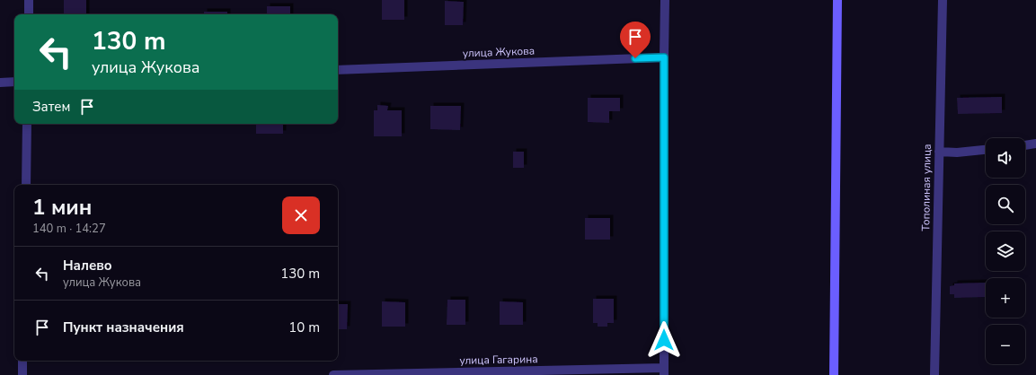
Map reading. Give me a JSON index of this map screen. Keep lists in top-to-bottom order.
{
  "streets": {
    "street": ["улица Жукова", "Тополиная улица", "улица Гагарина"]
  },
  "page": {
    "turn": ["130 m", "улица Жукова"],
    "then": "Затем",
    "map_buttons": ["+", "−"],
    "heading": ["1 мин", "140 m · 14:27"],
    "list": [
      {
        "name": "Налево",
        "note": "улица Жукова",
        "value": "130 m"
      },
      {
        "name": "Пункт назначения",
        "value": "10 m"
      }
    ]
  }
}
